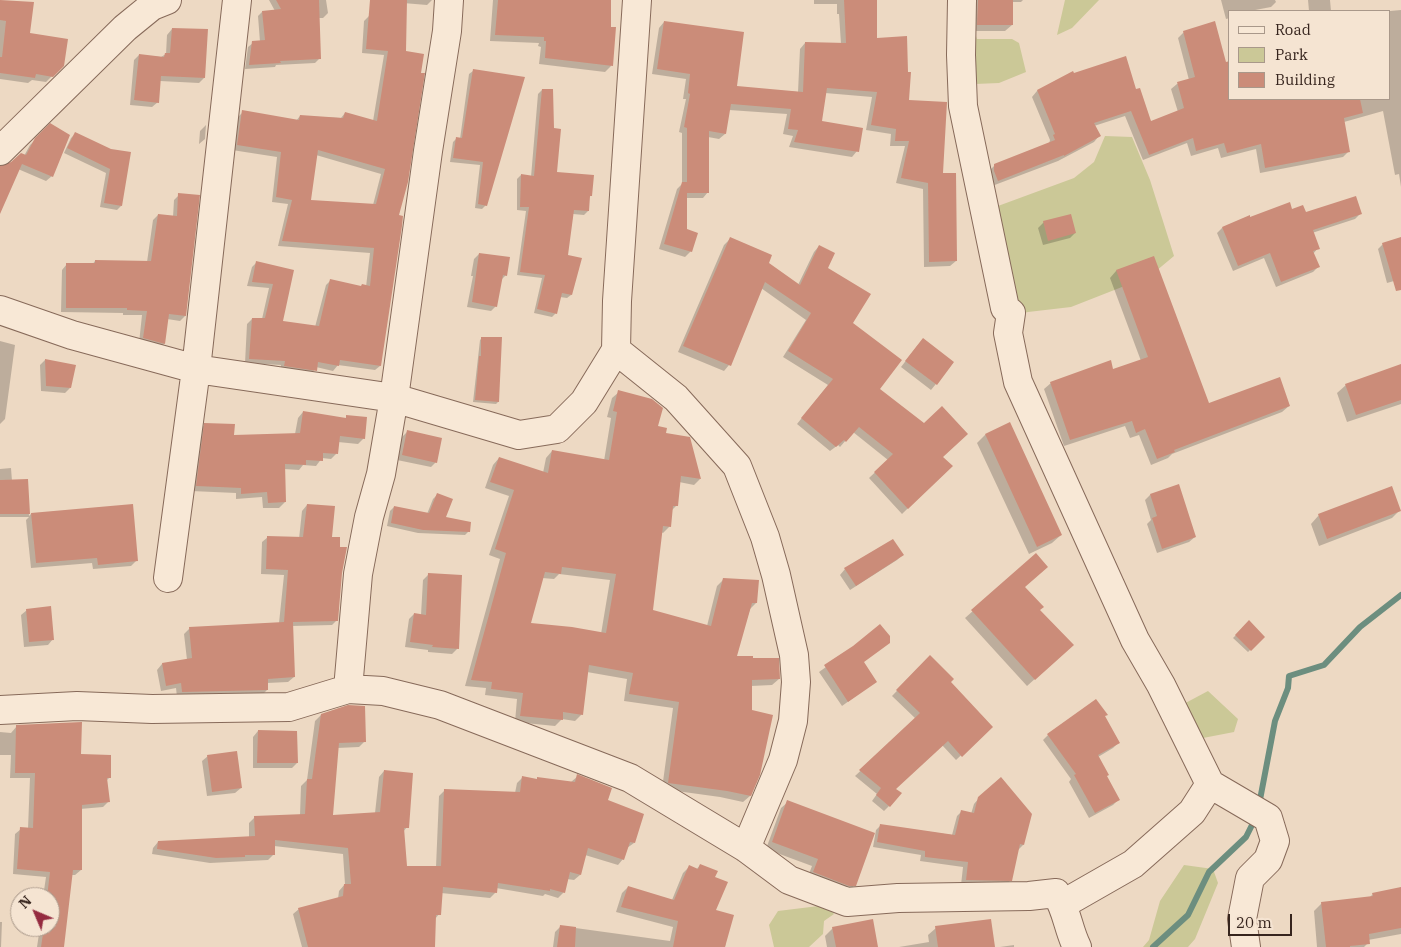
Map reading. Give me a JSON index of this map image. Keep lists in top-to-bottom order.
{
  "legend": ["Road", "Park", "Building"],
  "scale_bar": "20 m",
  "north": "top left"
}
